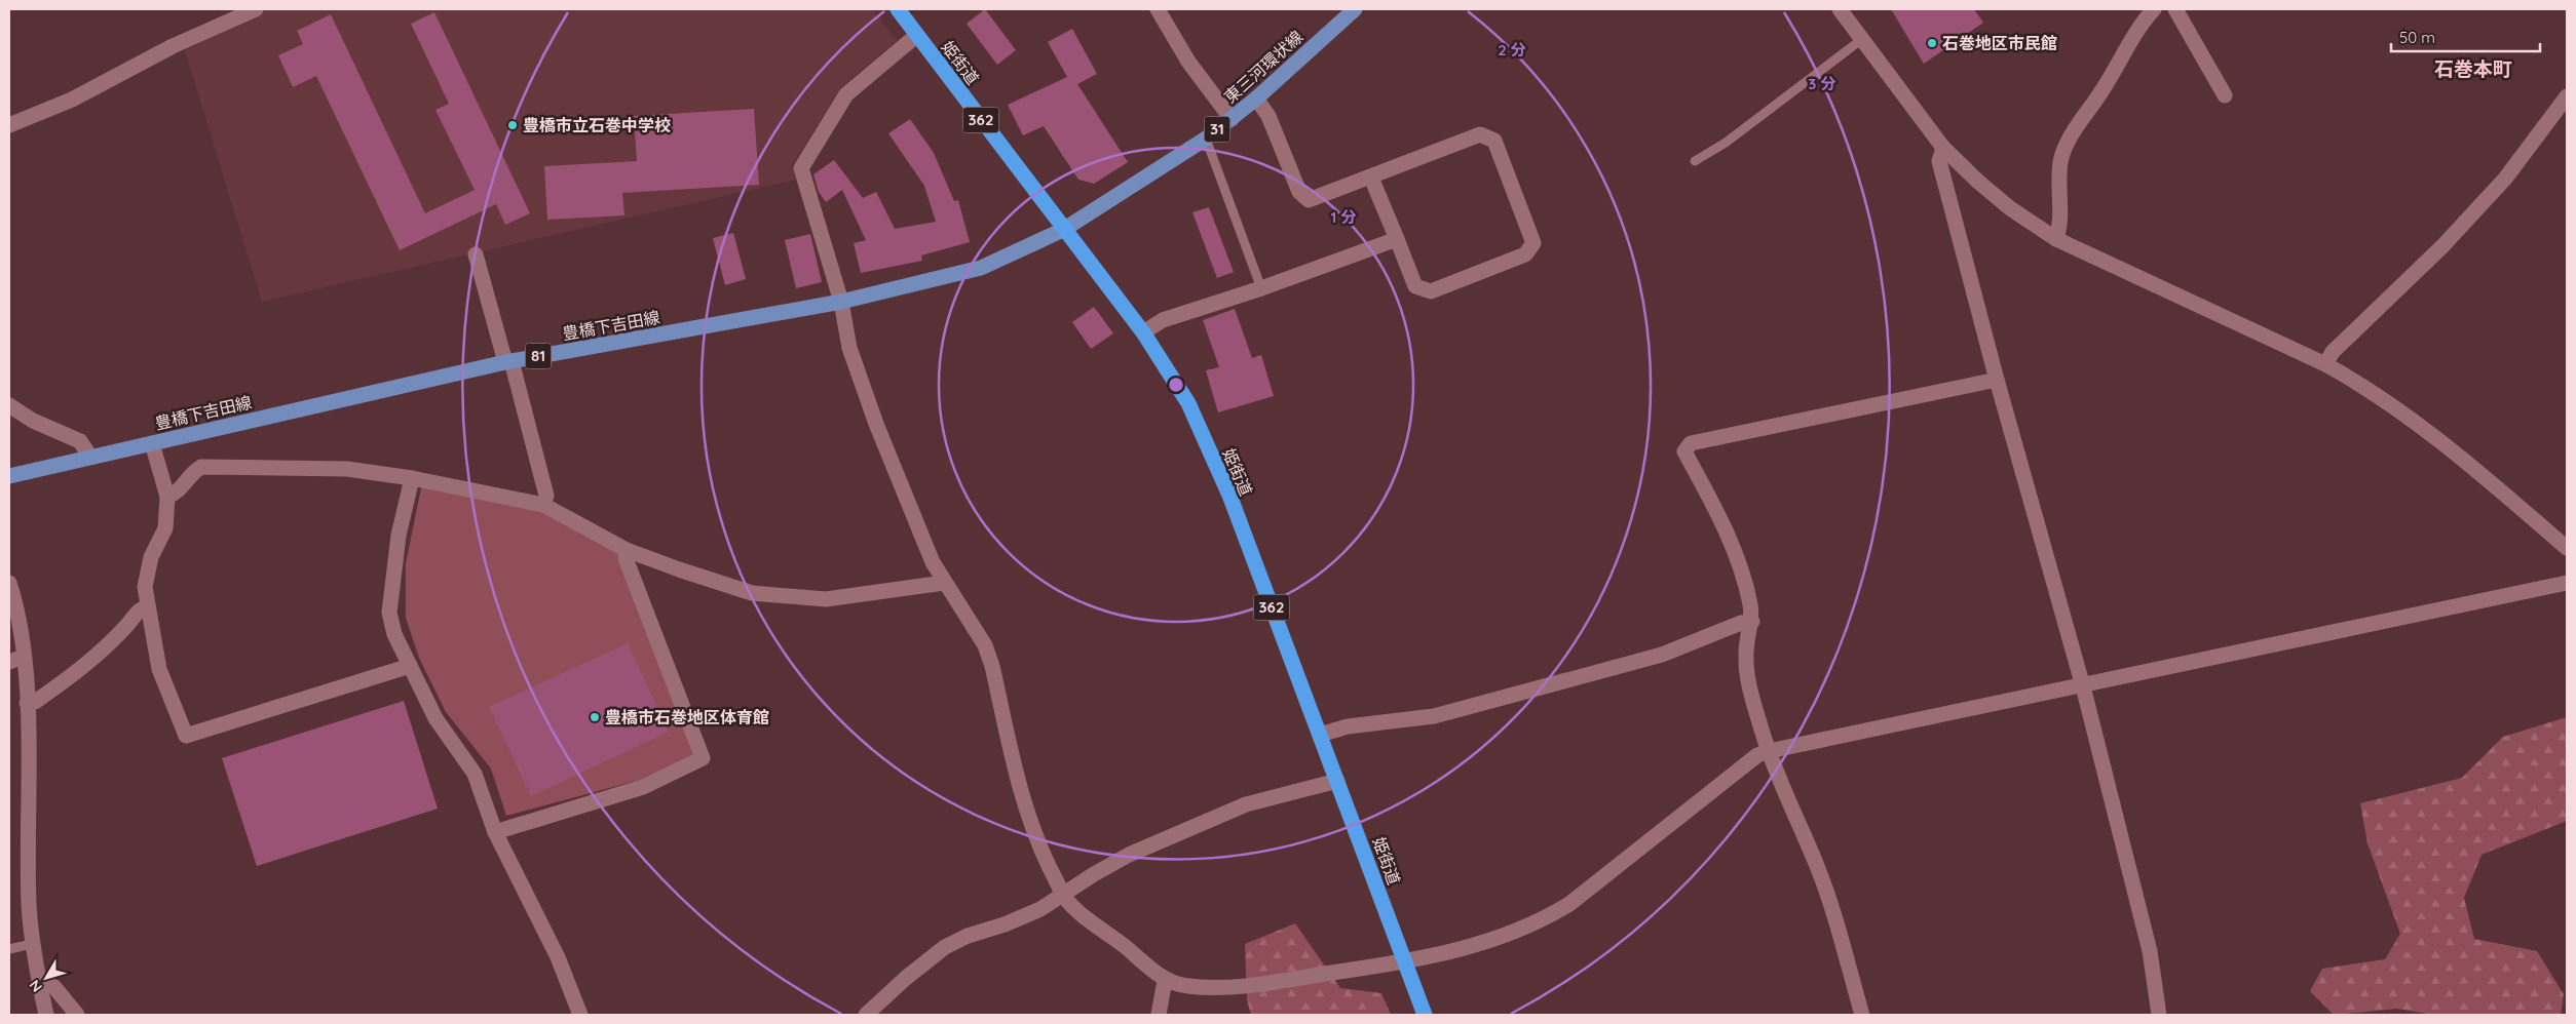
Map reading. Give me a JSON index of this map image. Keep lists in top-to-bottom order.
{
  "streets": {
    "highway": ["姫街道", "362"],
    "main road": [
      "東三河環状線",
      "31",
      "豊橋下吉田線",
      "81"
    ]
  },
  "crossings": [
    ["姫街道", "東三河環状線"],
    ["姫街道", "豊橋下吉田線"],
    ["東三河環状線", "豊橋下吉田線"]
  ],
  "districts": ["石巻本町"],
  "places": ["石巻地区市民館", "豊橋市立石巻中学校", "豊橋市石巻地区体育館"],
  "scale_bar": "50 m",
  "north": "bottom left",
  "rings": ["2 分", "3 分", "1 分"]
}
